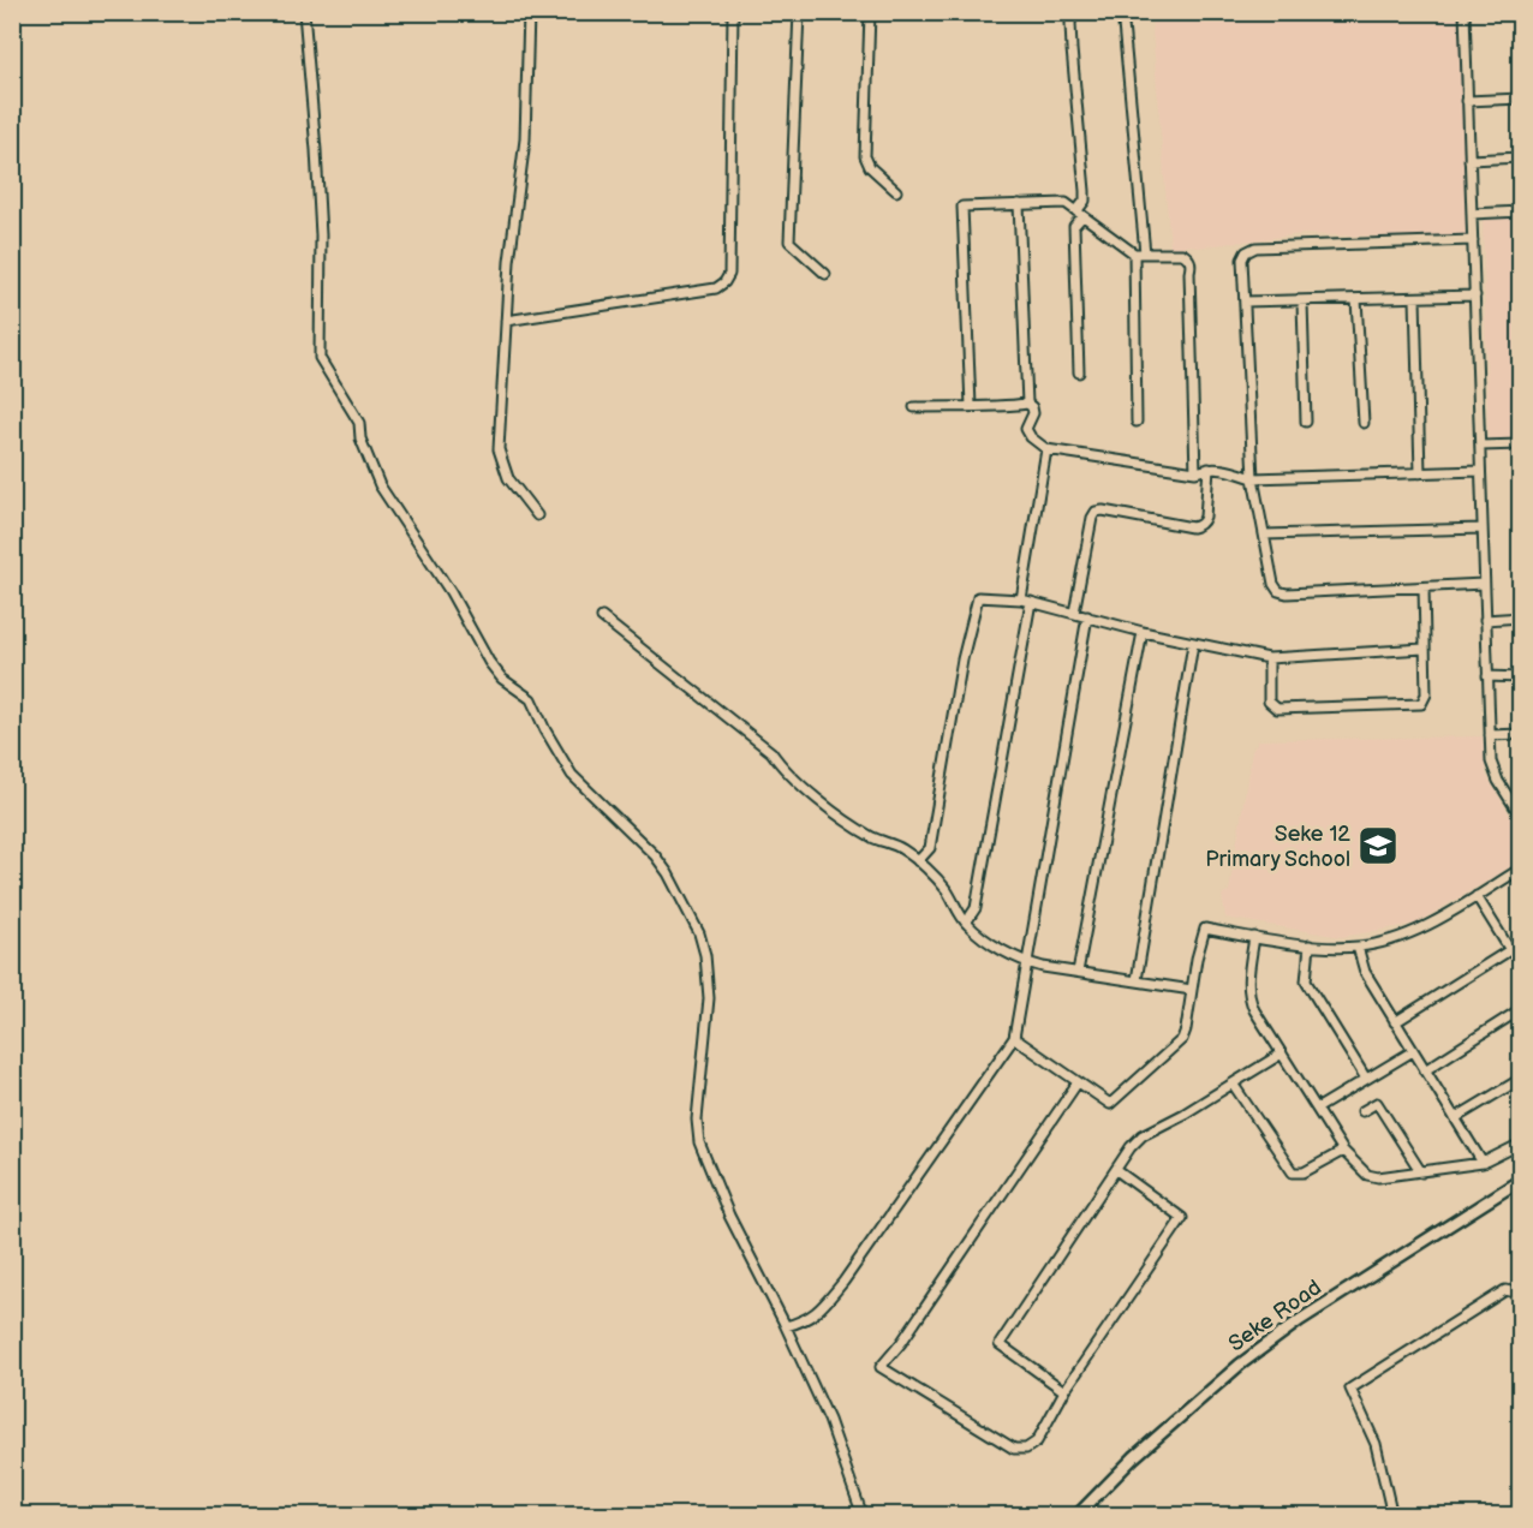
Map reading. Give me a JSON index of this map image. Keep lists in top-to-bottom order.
{
  "streets": {
    "main road": ["Seke Road"]
  },
  "places": {
    "school or university": ["Seke 12 Primary School"]
  }
}
